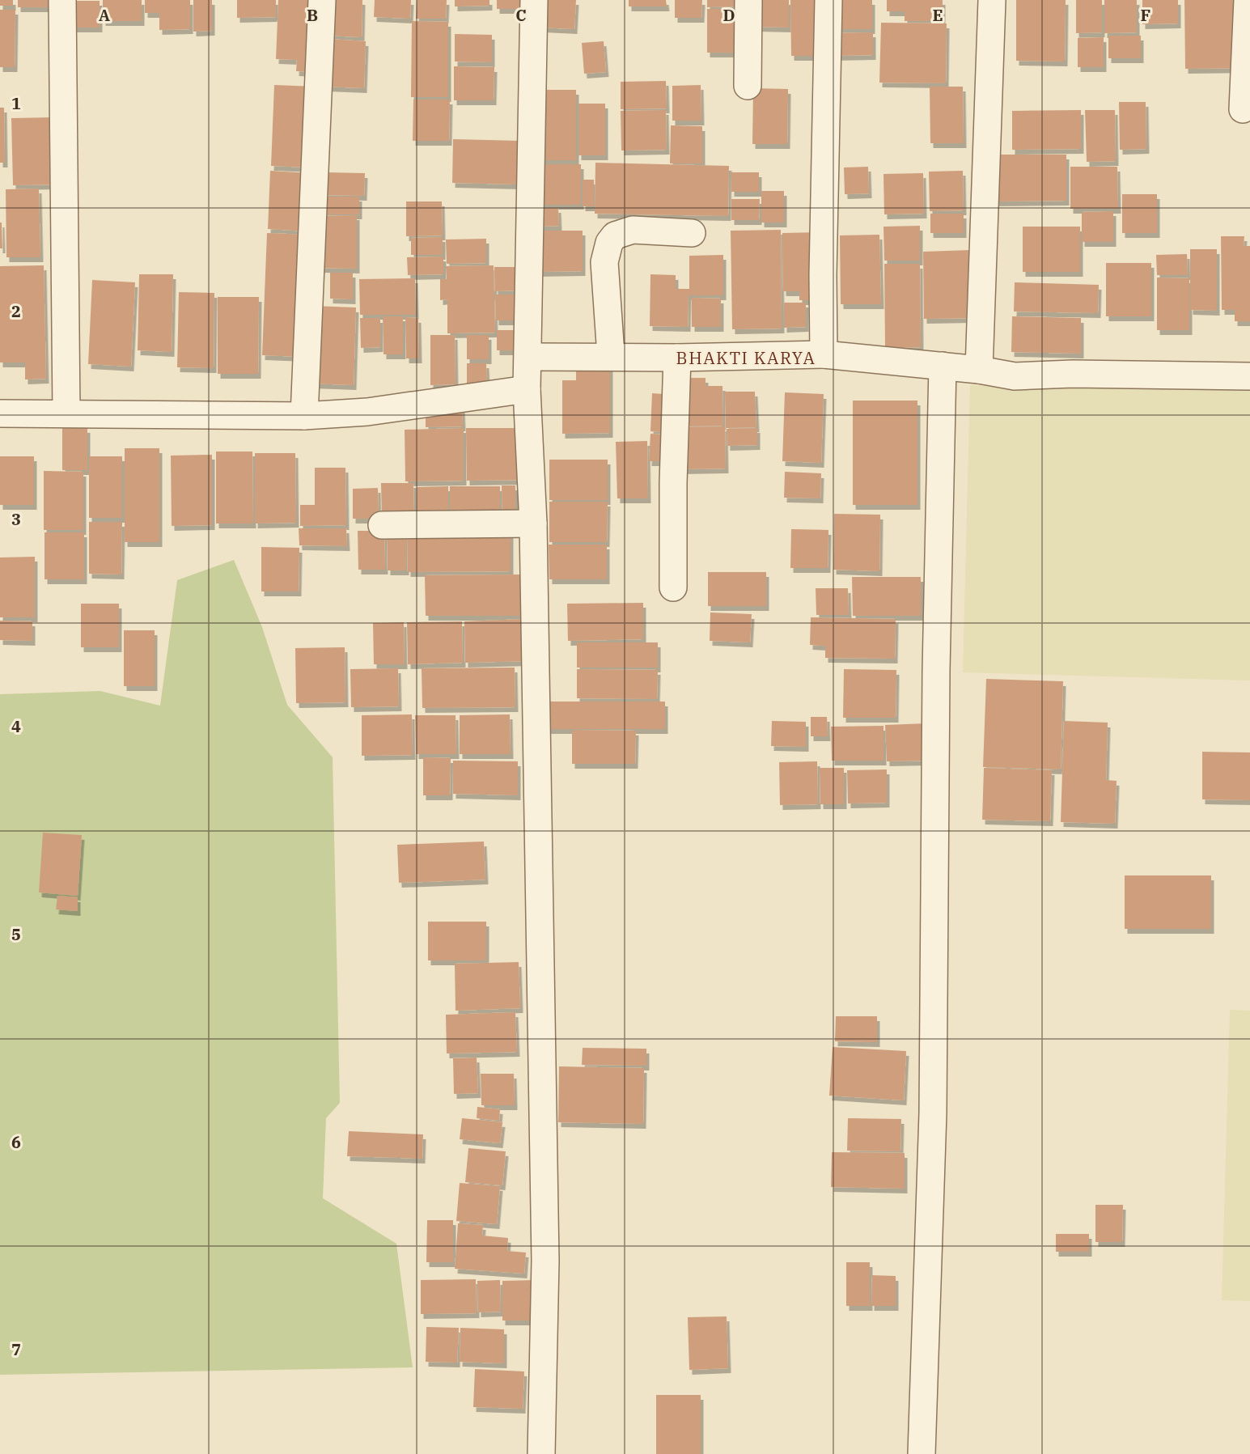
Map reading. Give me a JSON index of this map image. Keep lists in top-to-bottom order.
{
  "districts": ["BHAKTI KARYA"],
  "grid": {
    "columns": [
      "A",
      "B",
      "C",
      "D",
      "E",
      "F"
    ],
    "rows": [
      "1",
      "2",
      "3",
      "4",
      "5",
      "6",
      "7"
    ]
  }
}
